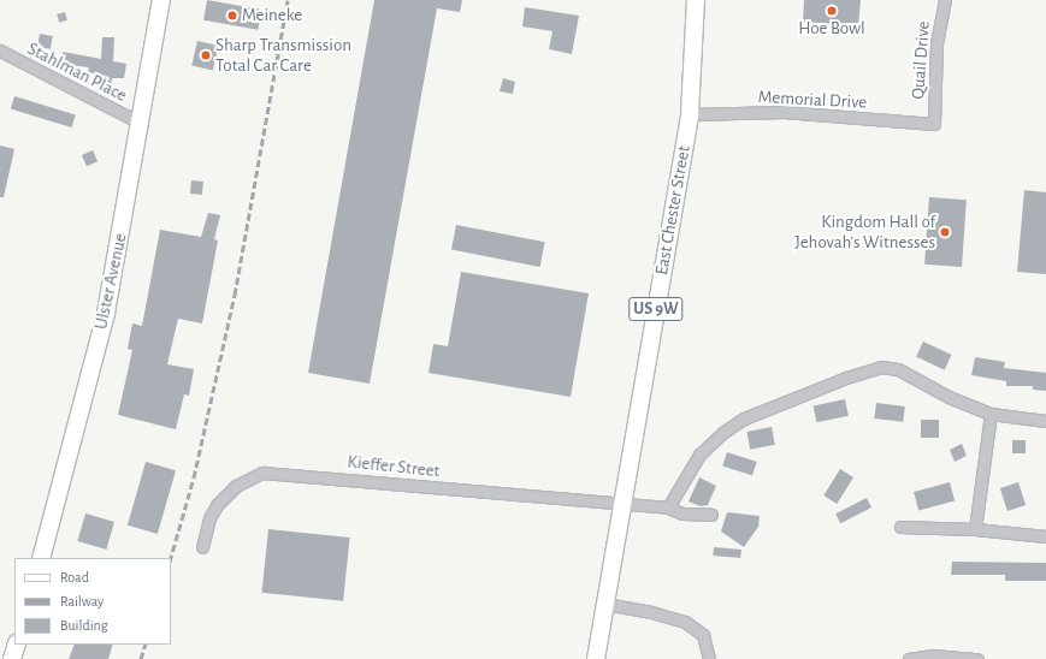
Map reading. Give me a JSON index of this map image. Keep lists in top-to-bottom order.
{
  "streets": {
    "main road": ["East Chester Street", "Ulster Avenue", "US 9W"],
    "street": [
      "Quail Drive",
      "Stahlman Place",
      "Memorial Drive",
      "Kieffer Street"
    ]
  },
  "crossings": [
    ["Quail Drive", "Memorial Drive"],
    ["Stahlman Place", "Ulster Avenue"],
    ["Memorial Drive", "East Chester Street"],
    ["East Chester Street", "US 9W"],
    ["East Chester Street", "Kieffer Street"],
    ["US 9W", "Kieffer Street"]
  ],
  "places": [
    "Hoe Bowl",
    "Meineke",
    "Sharp Transmission Total Car Care",
    "Kingdom Hall of Jehovah's Witnesses"
  ],
  "legend": ["Road", "Railway", "Building"]
}
